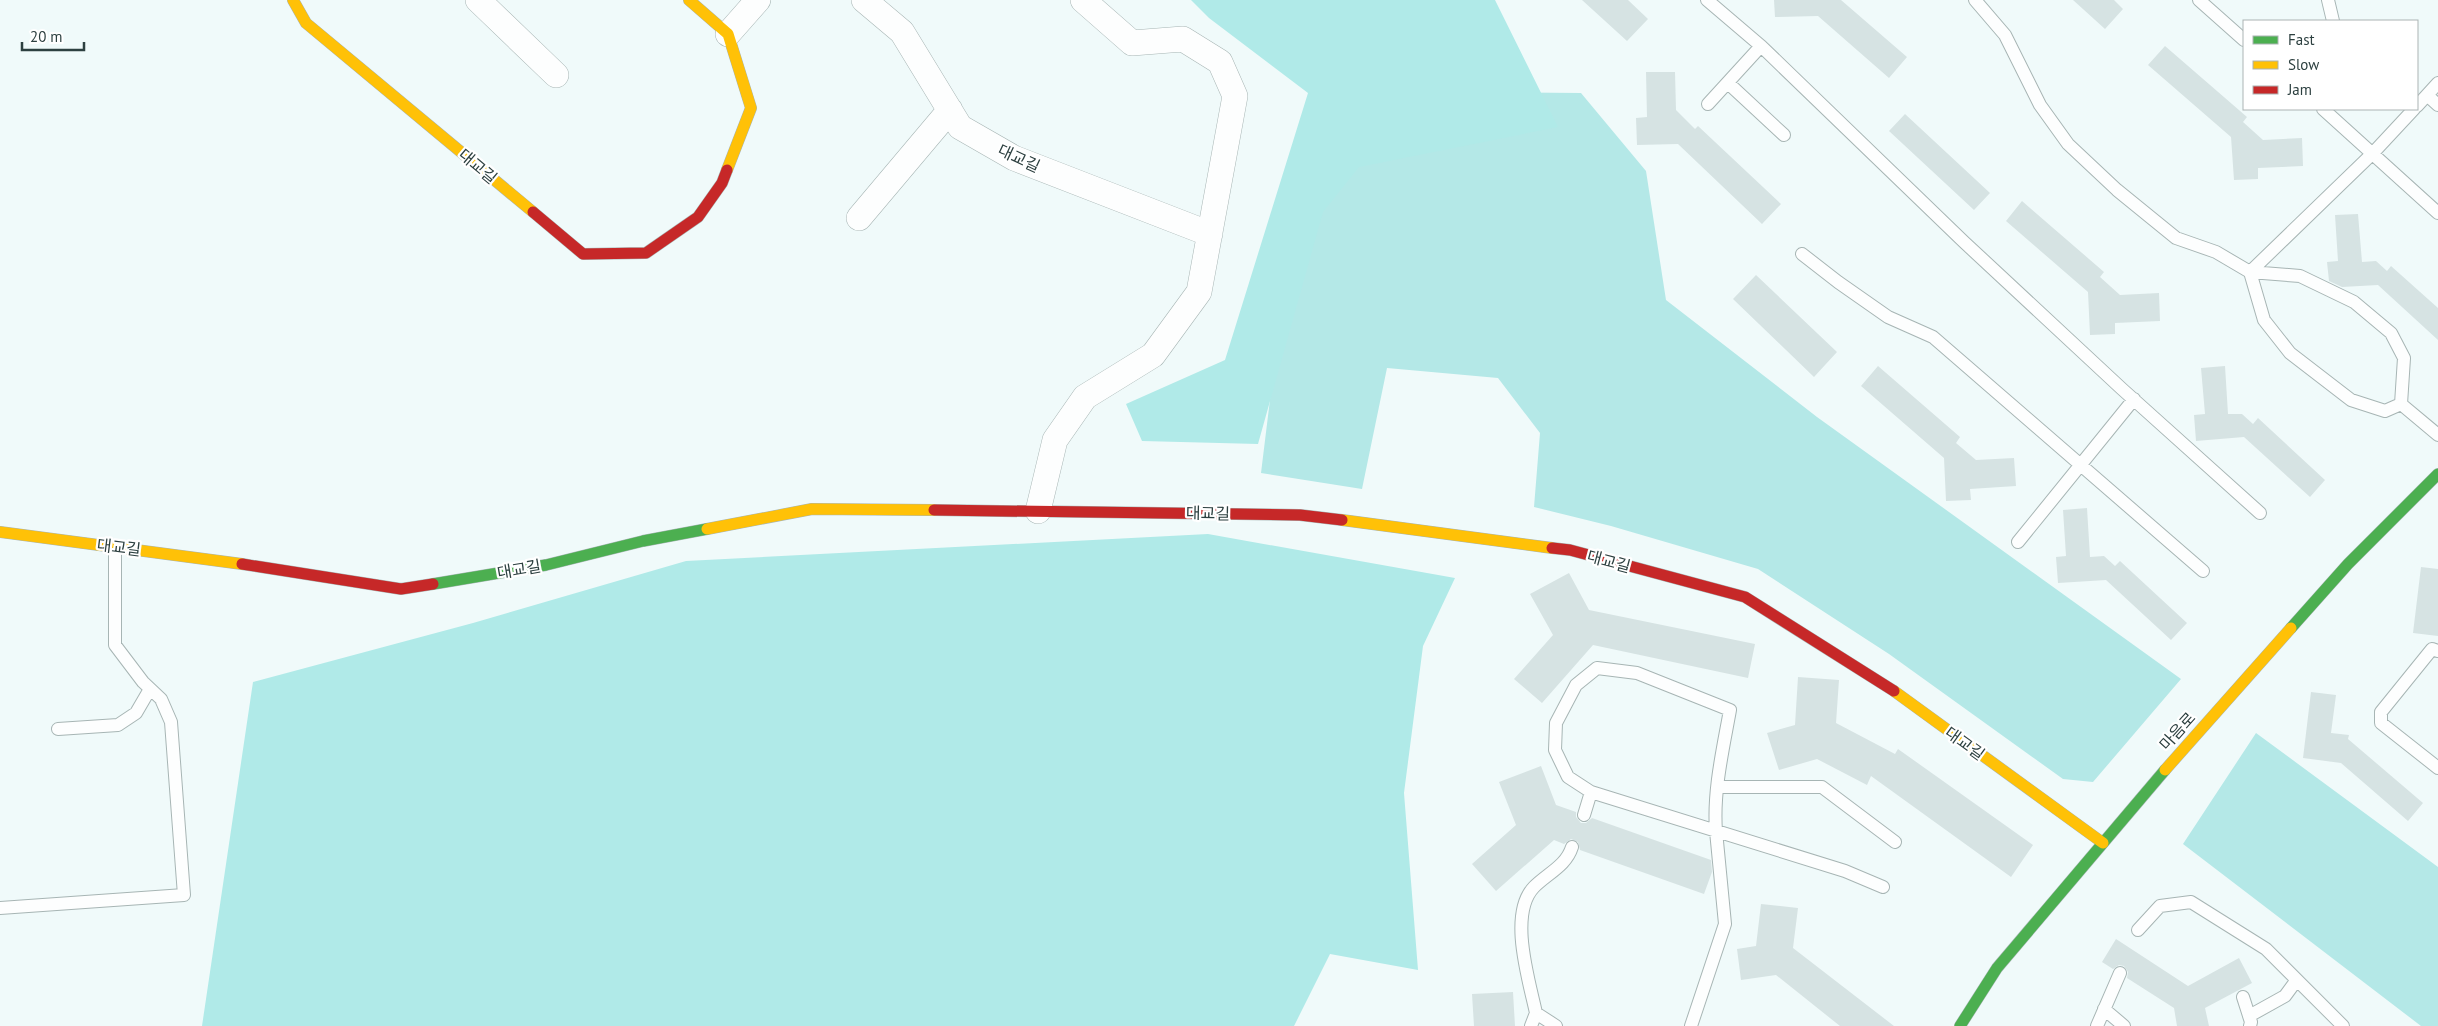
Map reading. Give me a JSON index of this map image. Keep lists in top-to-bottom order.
{
  "streets": {
    "street": ["대교길", "마음로"]
  },
  "crossings": [
    ["대교길", "마음로"]
  ],
  "legend": ["Fast", "Slow", "Jam"],
  "scale_bar": "20 m"
}
